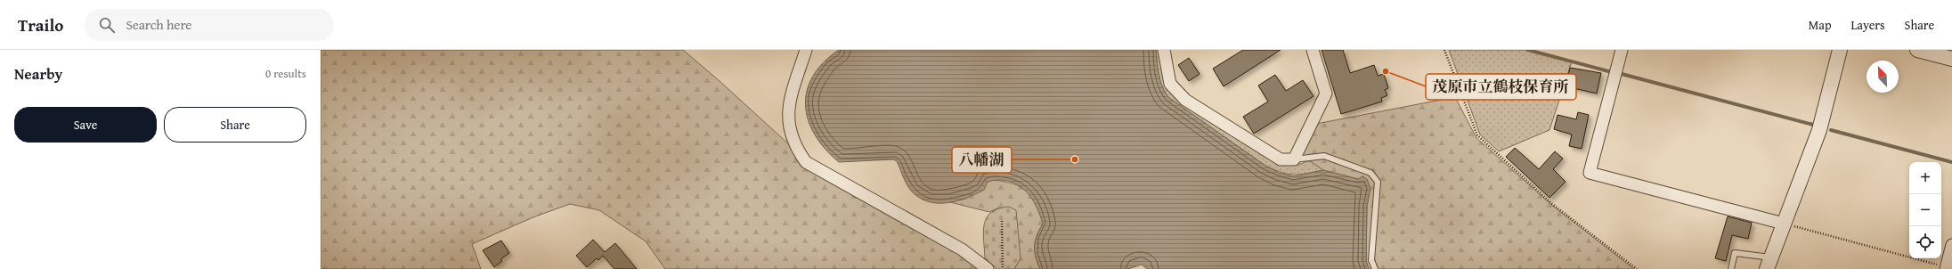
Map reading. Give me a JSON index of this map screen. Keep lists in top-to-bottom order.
{
  "places": ["茂原市立鶴枝保育所", "八幡湖"],
  "north": "top left",
  "page": {
    "header": "Trailo",
    "search": "Search here",
    "nav": ["Map", "Layers", "Share"],
    "heading": ["Nearby", "0 results"],
    "buttons": ["Save", "Share"],
    "map_buttons": ["+", "−"]
  }
}
